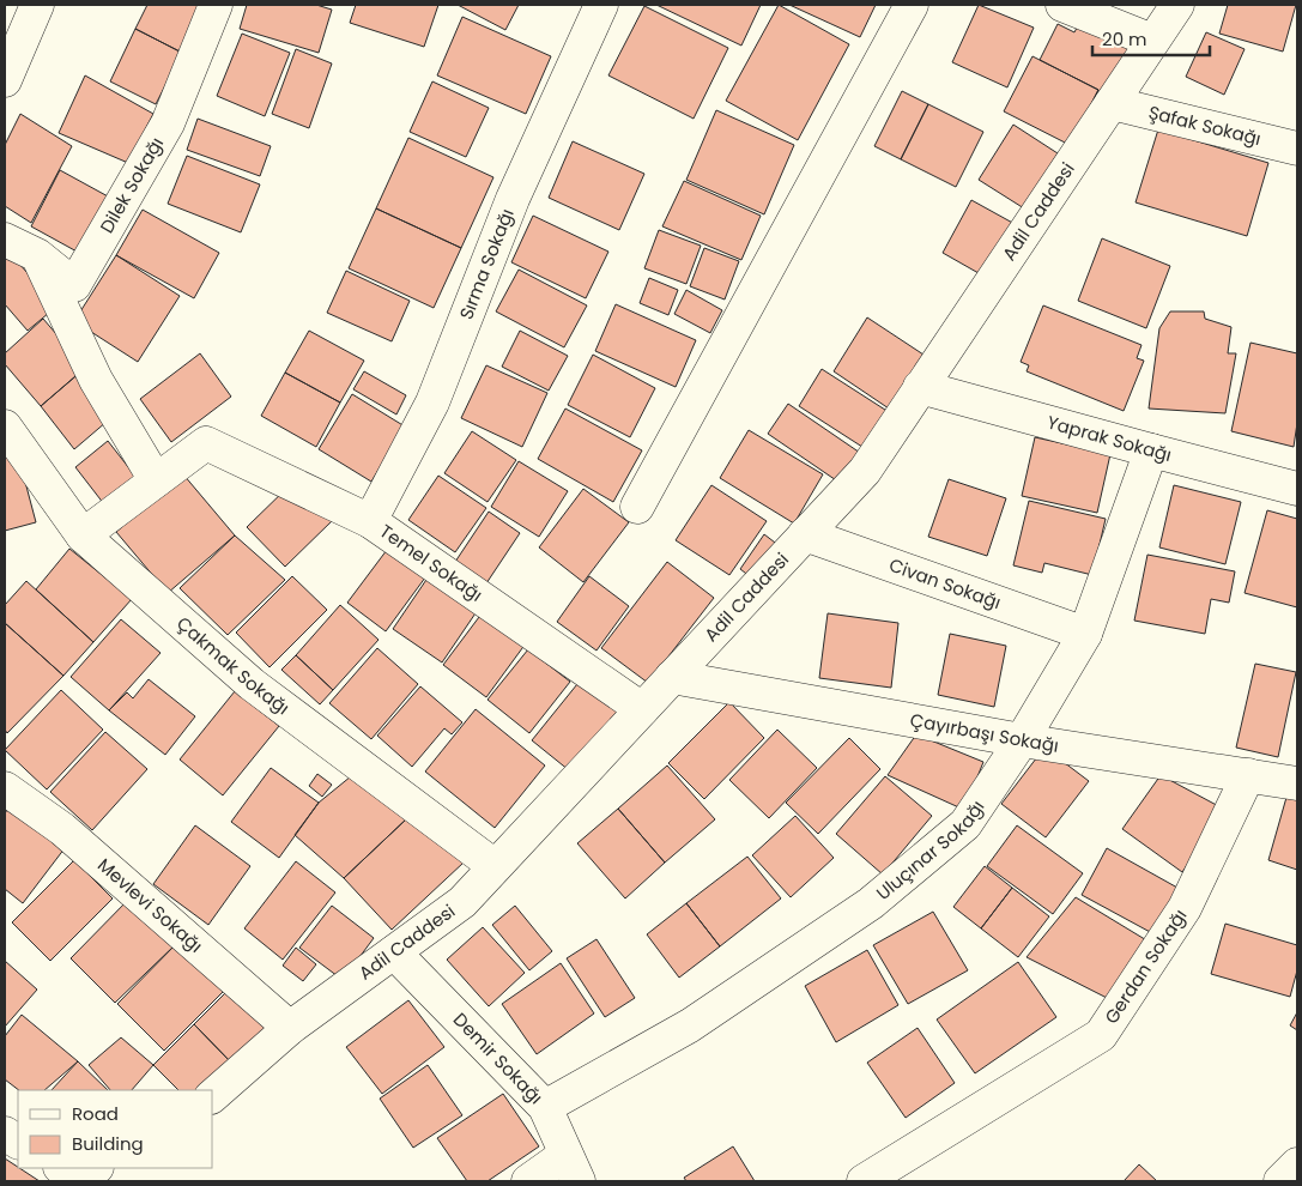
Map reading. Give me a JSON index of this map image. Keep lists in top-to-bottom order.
{
  "streets": {
    "street": [
      "Şafak Sokağı",
      "Dilek Sokağı",
      "Adil Caddesi",
      "Sırma Sokağı",
      "Yaprak Sokağı",
      "Temel Sokağı",
      "Civan Sokağı",
      "Çakmak Sokağı",
      "Çayırbaşı Sokağı",
      "Uluçınar Sokağı",
      "Mevlevi Sokağı",
      "Gerdan Sokağı",
      "Demir Sokağı"
    ]
  },
  "crossings": [
    ["Şafak Sokağı", "Adil Caddesi"],
    ["Adil Caddesi", "Yaprak Sokağı"],
    ["Adil Caddesi", "Temel Sokağı"],
    ["Adil Caddesi", "Civan Sokağı"],
    ["Adil Caddesi", "Çakmak Sokağı"],
    ["Adil Caddesi", "Çayırbaşı Sokağı"],
    ["Adil Caddesi", "Mevlevi Sokağı"],
    ["Adil Caddesi", "Demir Sokağı"],
    ["Sırma Sokağı", "Temel Sokağı"],
    ["Yaprak Sokağı", "Uluçınar Sokağı"],
    ["Civan Sokağı", "Uluçınar Sokağı"],
    ["Çayırbaşı Sokağı", "Uluçınar Sokağı"],
    ["Çayırbaşı Sokağı", "Gerdan Sokağı"],
    ["Uluçınar Sokağı", "Demir Sokağı"]
  ],
  "legend": ["Road", "Building"],
  "scale_bar": "20 m"
}
